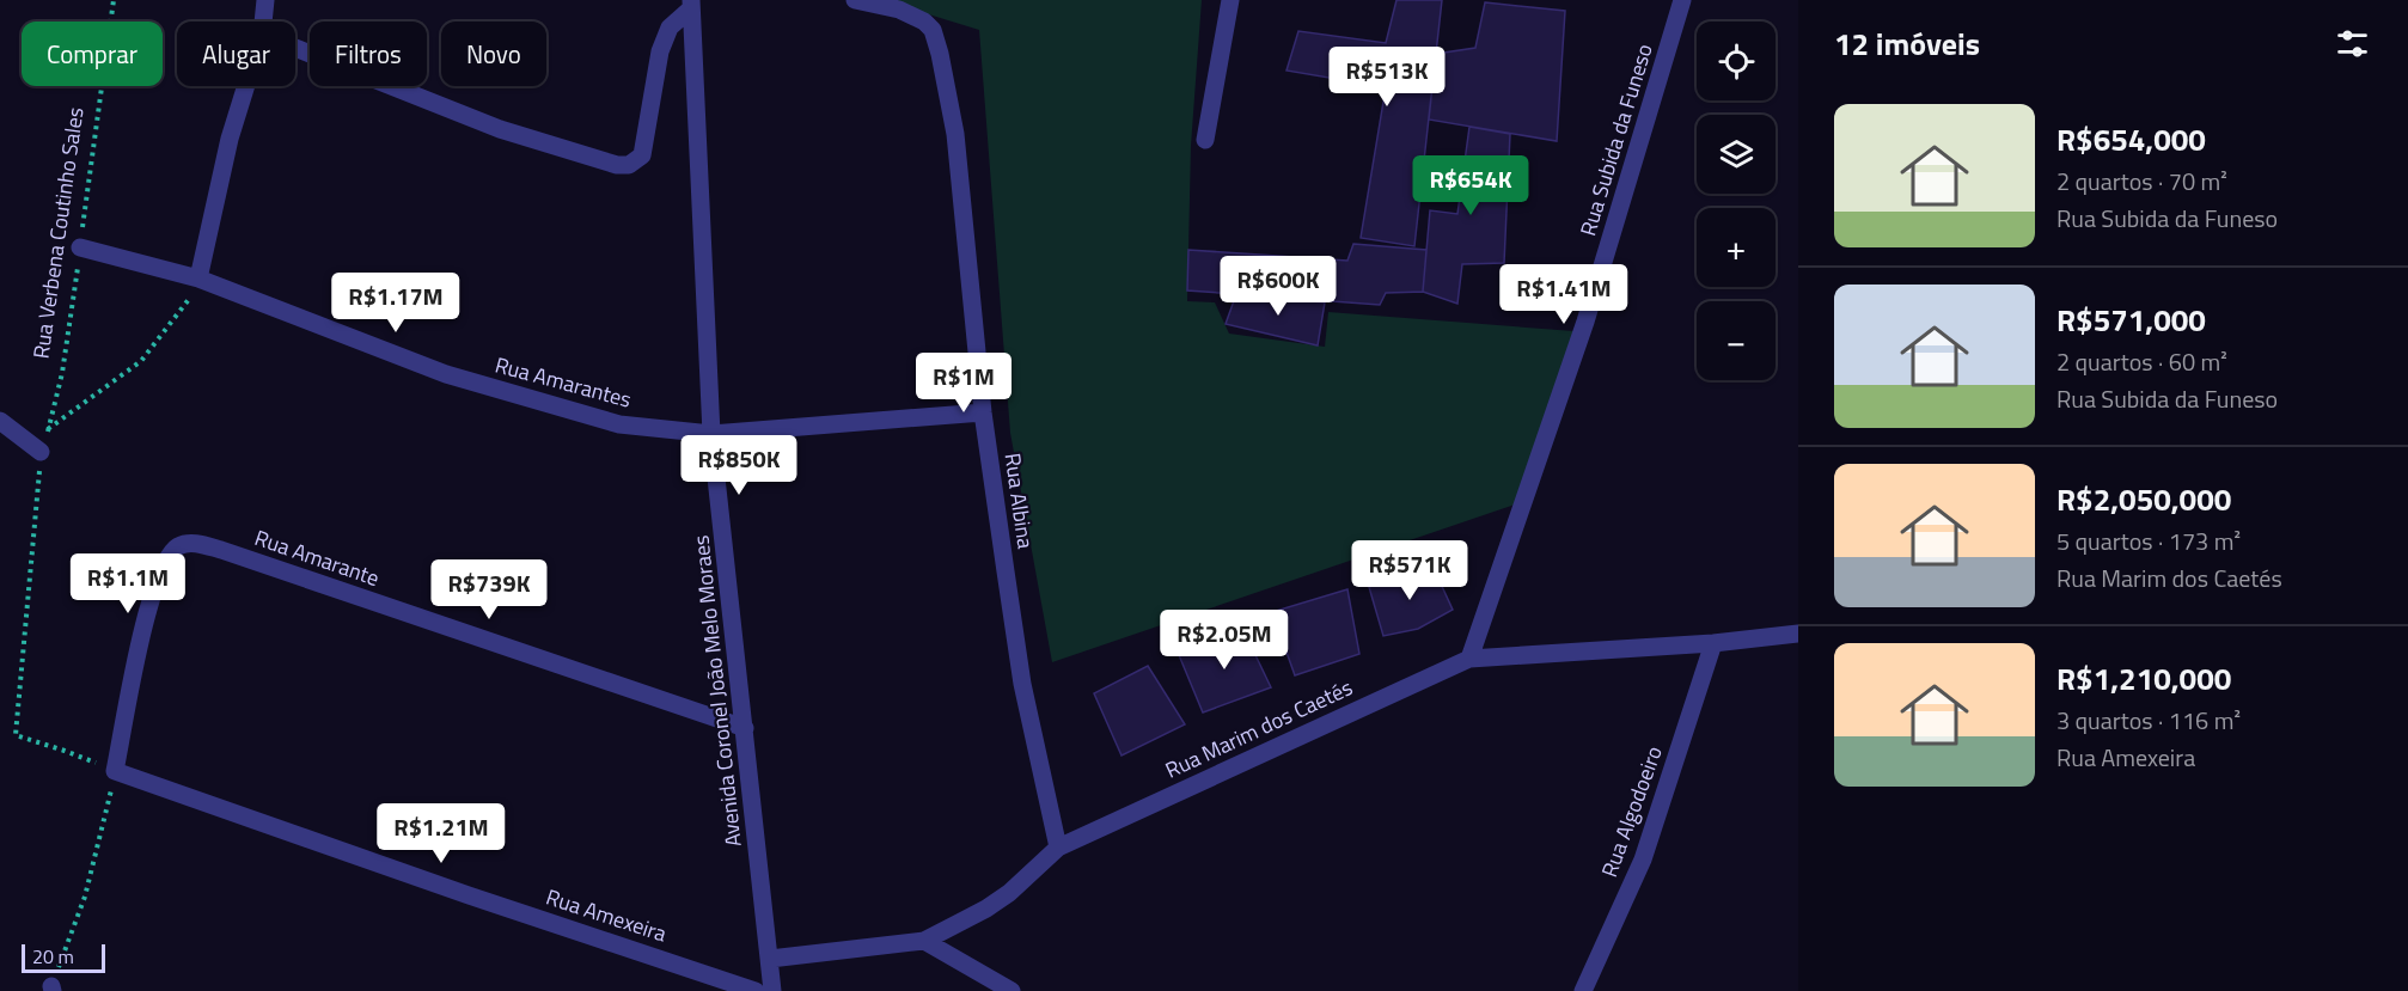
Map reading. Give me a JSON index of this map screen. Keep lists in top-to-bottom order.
{
  "streets": {
    "street": [
      "Rua Subida da Funeso",
      "Rua Amarantes",
      "Rua Albina",
      "Rua Amarante",
      "Avenida Coronel João Melo Moraes",
      "Rua Marim dos Caetés",
      "Rua Algodoeiro",
      "Rua Amexeira"
    ],
    "path": ["Rua Verbena Coutinho Sales"]
  },
  "crossings": [
    ["Rua Subida da Funeso", "Rua Marim dos Caetés"],
    ["Rua Verbena Coutinho Sales", "Rua Amarantes"],
    ["Rua Verbena Coutinho Sales", "Rua Amarante"],
    ["Rua Verbena Coutinho Sales", "Rua Amexeira"],
    ["Rua Amarantes", "Rua Albina"],
    ["Rua Amarantes", "Avenida Coronel João Melo Moraes"],
    ["Rua Albina", "Rua Marim dos Caetés"],
    ["Rua Amarante", "Avenida Coronel João Melo Moraes"],
    ["Rua Amarante", "Rua Amexeira"],
    ["Avenida Coronel João Melo Moraes", "Rua Marim dos Caetés"],
    ["Rua Marim dos Caetés", "Rua Algodoeiro"]
  ],
  "scale_bar": "20 m",
  "page": {
    "heading": "12 imóveis",
    "map_buttons": ["+", "−"],
    "chip": [
      "Comprar",
      "Alugar",
      "Filtros",
      "Novo"
    ],
    "price": [
      "R$513K",
      "R$654K",
      "R$600K",
      "R$1.41M",
      "R$1.17M",
      "R$1M",
      "R$850K",
      "R$571K",
      "R$1.1M",
      "R$739K",
      "R$2.05M",
      "R$1.21M"
    ],
    "list": [
      {
        "name": "R$654,000",
        "note": "2 quartos · 70 m² · Rua Subida da Funeso"
      },
      {
        "name": "R$571,000",
        "note": "2 quartos · 60 m² · Rua Subida da Funeso"
      },
      {
        "name": "R$2,050,000",
        "note": "5 quartos · 173 m² · Rua Marim dos Caetés"
      },
      {
        "name": "R$1,210,000",
        "note": "3 quartos · 116 m² · Rua Amexeira"
      }
    ],
    "scale": "20 m"
  }
}
